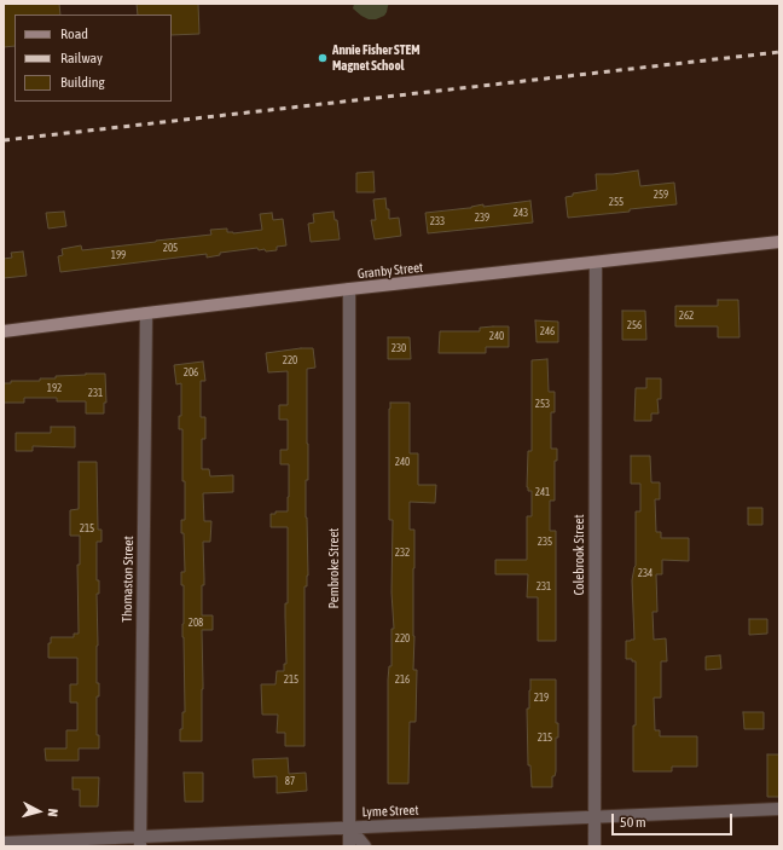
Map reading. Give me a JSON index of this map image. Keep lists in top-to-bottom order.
{
  "streets": {
    "main road": ["Granby Street"],
    "street": [
      "Colebrook Street",
      "Pembroke Street",
      "Thomaston Street",
      "Lyme Street"
    ]
  },
  "crossings": [
    ["Granby Street", "Colebrook Street"],
    ["Granby Street", "Pembroke Street"],
    ["Granby Street", "Thomaston Street"],
    ["Colebrook Street", "Lyme Street"],
    ["Pembroke Street", "Lyme Street"],
    ["Thomaston Street", "Lyme Street"]
  ],
  "places": ["Annie Fisher STEM Magnet School"],
  "house_numbers": [
    "259",
    "255",
    "243",
    "239",
    "233",
    "205",
    "199",
    "262",
    "256",
    "246",
    "240",
    "230",
    "220",
    "206",
    "192",
    "231",
    "253",
    "240",
    "241",
    "215",
    "235",
    "232",
    "234",
    "231",
    "208",
    "220",
    "215",
    "216",
    "219",
    "215",
    "87"
  ],
  "legend": ["Road", "Railway", "Building"],
  "scale_bar": "50 m",
  "north": "right"
}
